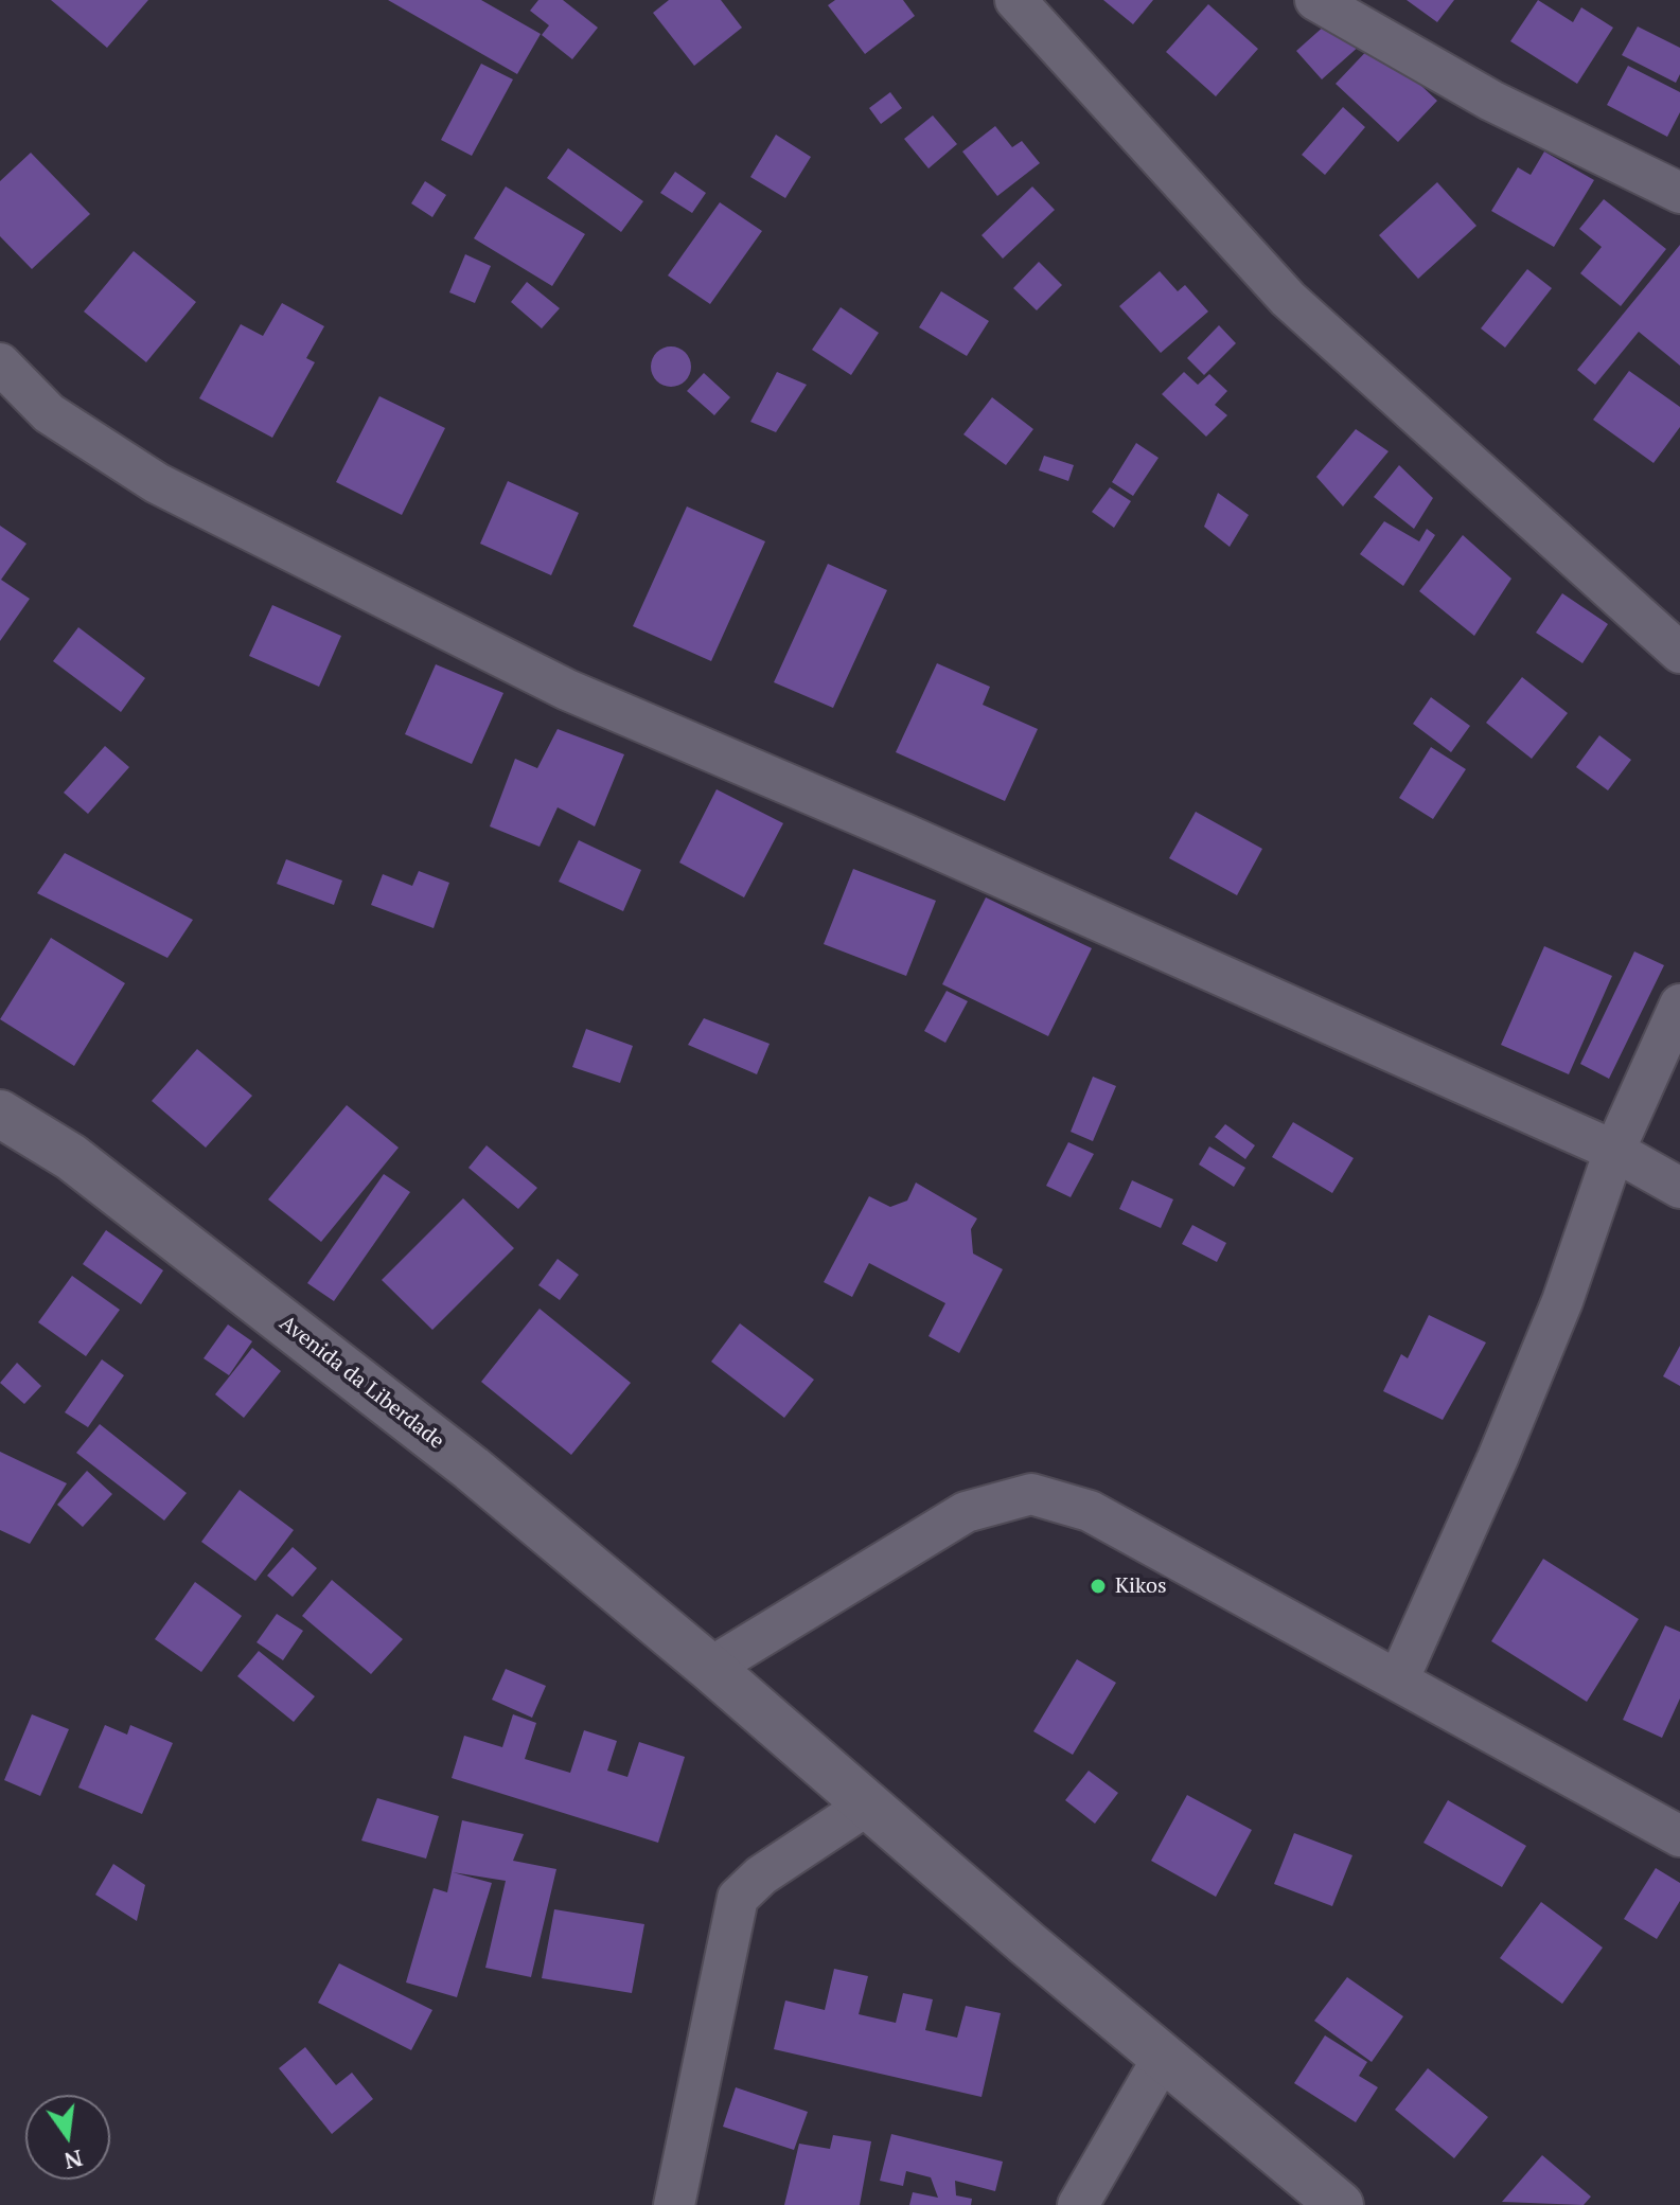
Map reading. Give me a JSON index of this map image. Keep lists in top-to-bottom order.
{
  "streets": {
    "street": ["Avenida da Liberdade"]
  },
  "places": ["Kikos"],
  "north": "bottom"
}
